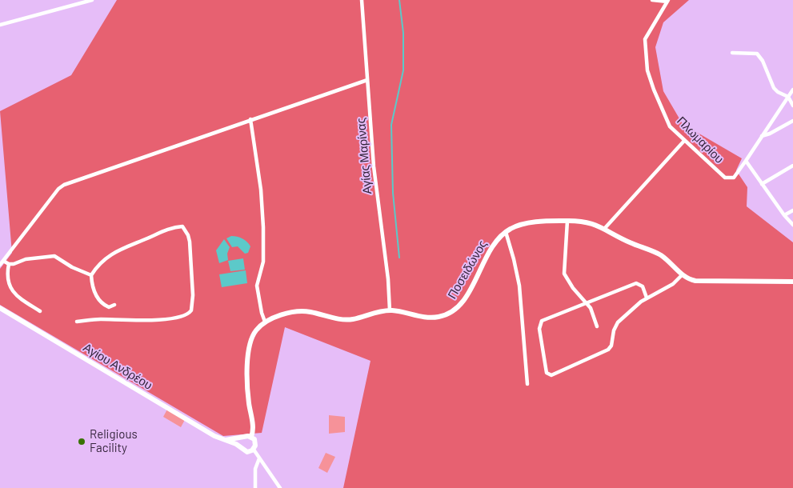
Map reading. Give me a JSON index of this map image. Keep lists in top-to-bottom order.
{
  "streets": {
    "street": [
      "Πλωμαρίου",
      "Αγίας Μαρίνας",
      "Ποσειδώνος",
      "Αγίου Ανδρέου"
    ]
  },
  "crossings": [
    ["Αγίας Μαρίνας", "Ποσειδώνος"]
  ],
  "places": ["Religious Facility"]
}
